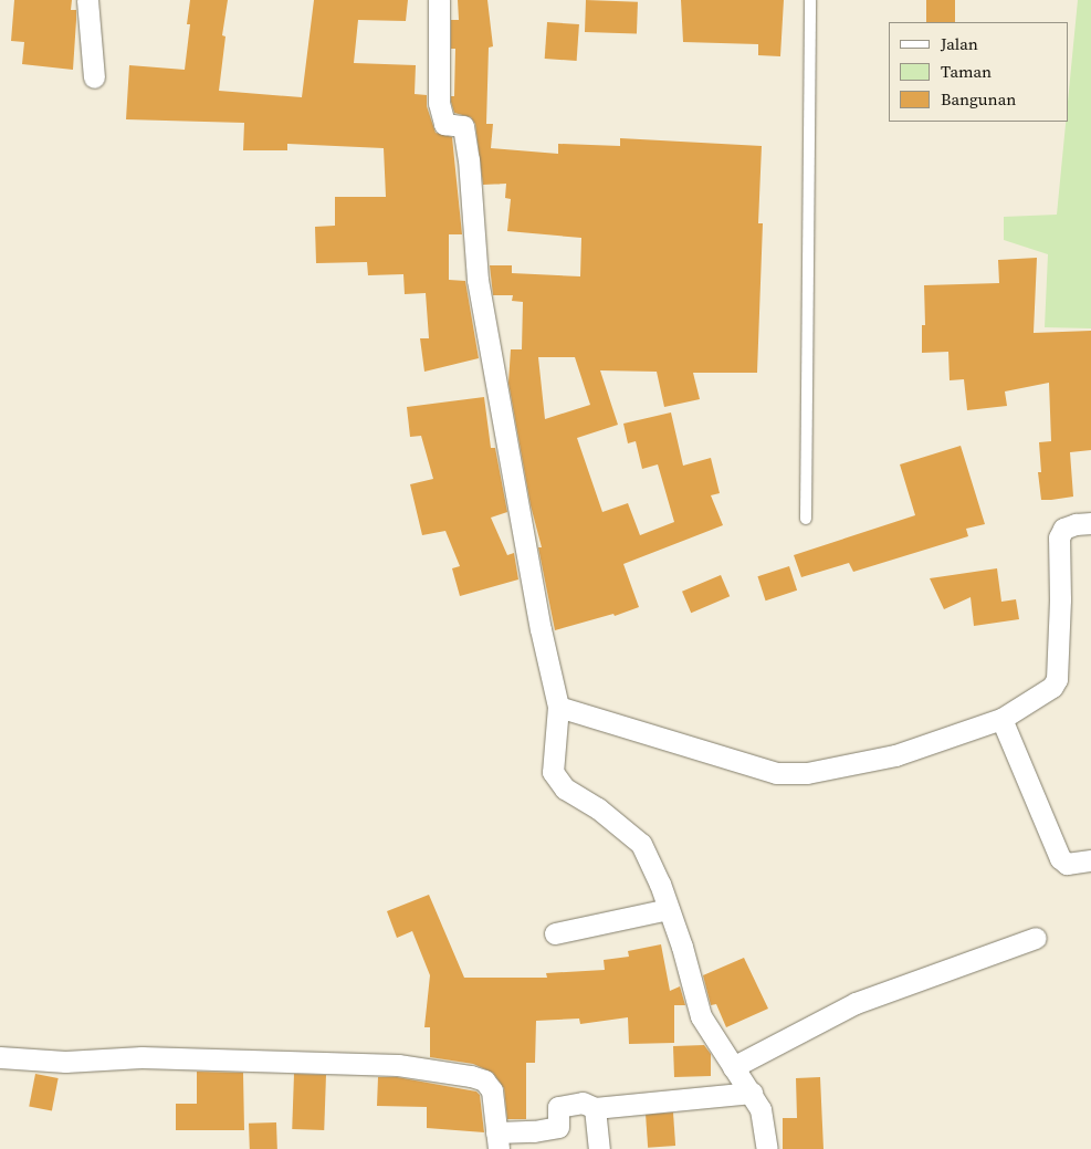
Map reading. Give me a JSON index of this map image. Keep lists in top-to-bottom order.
{
  "legend": ["Jalan", "Taman", "Bangunan"]
}
